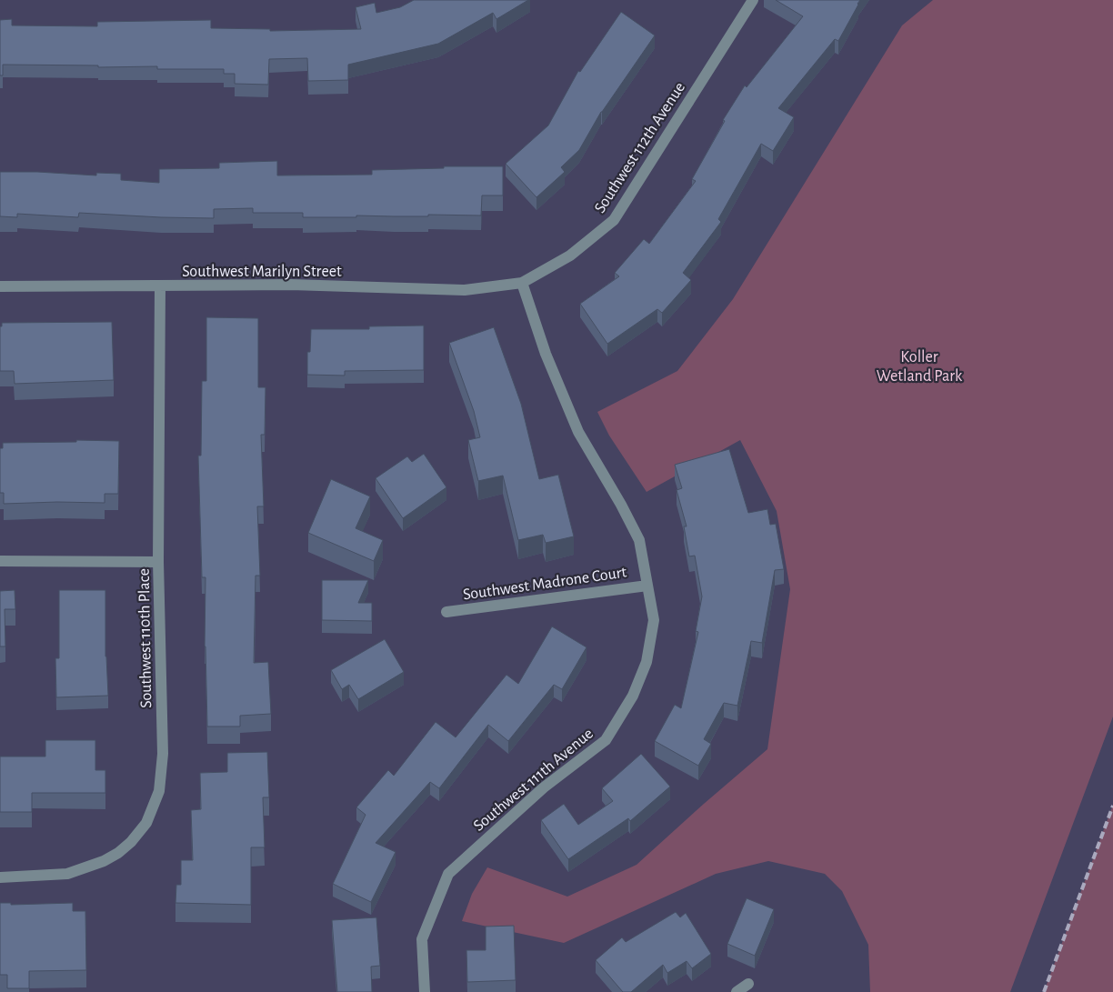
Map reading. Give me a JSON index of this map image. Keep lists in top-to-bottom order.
{
  "streets": {
    "street": [
      "Southwest 112th Avenue",
      "Southwest Marilyn Street",
      "Southwest Madrone Court",
      "Southwest 110th Place",
      "Southwest 111th Avenue"
    ]
  },
  "crossings": [
    ["Southwest 112th Avenue", "Southwest Marilyn Street"],
    ["Southwest 112th Avenue", "Southwest 111th Avenue"],
    ["Southwest Marilyn Street", "Southwest 110th Place"],
    ["Southwest Marilyn Street", "Southwest 111th Avenue"],
    ["Southwest Madrone Court", "Southwest 111th Avenue"]
  ],
  "parks": ["Koller Wetland Park"]
}
